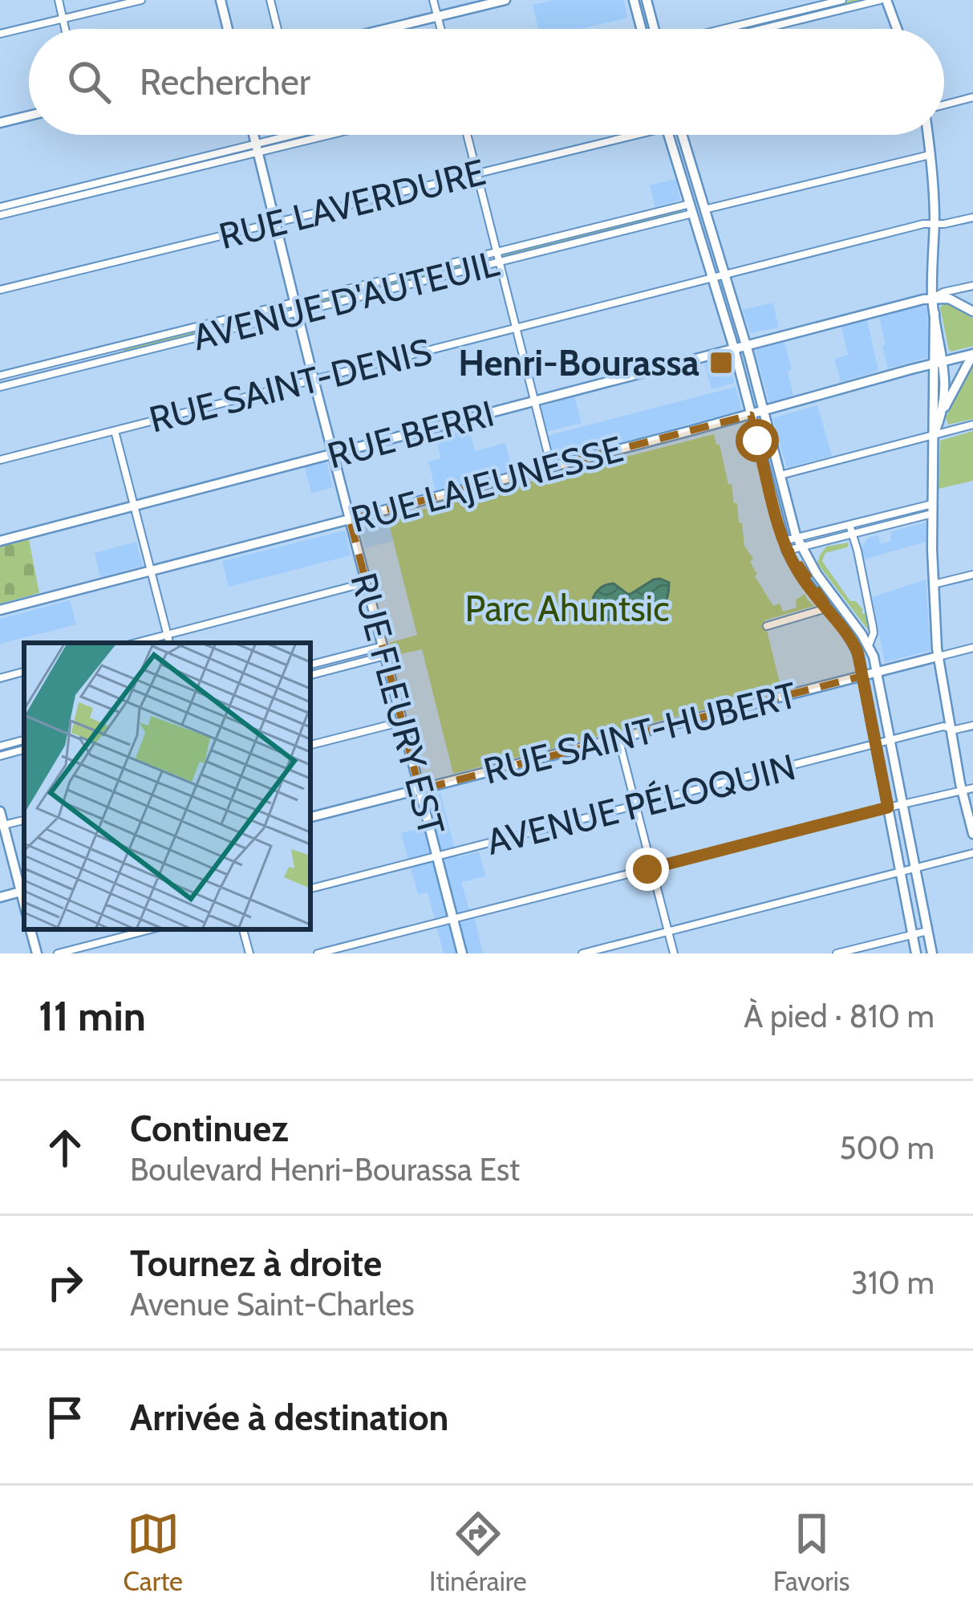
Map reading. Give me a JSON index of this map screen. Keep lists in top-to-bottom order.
{
  "streets": {
    "main road": [
      "RUE BERRI",
      "RUE LAJEUNESSE",
      "RUE FLEURY EST",
      "RUE SAINT-HUBERT"
    ],
    "street": [
      "RUE LAVERDURE",
      "AVENUE D'AUTEUIL",
      "RUE SAINT-DENIS",
      "AVENUE PÉLOQUIN"
    ]
  },
  "crossings": [
    ["RUE LAVERDURE", "RUE FLEURY EST"],
    ["AVENUE D'AUTEUIL", "RUE FLEURY EST"],
    ["RUE SAINT-DENIS", "RUE FLEURY EST"],
    ["RUE BERRI", "RUE FLEURY EST"],
    ["RUE LAJEUNESSE", "RUE FLEURY EST"],
    ["RUE FLEURY EST", "RUE SAINT-HUBERT"],
    ["RUE FLEURY EST", "AVENUE PÉLOQUIN"]
  ],
  "parks": ["Parc Ahuntsic"],
  "places": {
    "transit": ["Henri-Bourassa"]
  },
  "page": {
    "search": "Rechercher",
    "heading": ["11 min", "À pied · 810 m"],
    "list": [
      ["Continuez", "Boulevard Henri-Bourassa Est", "500 m"],
      ["Tournez à droite", "Avenue Saint-Charles", "310 m"],
      "Arrivée à destination"
    ],
    "nav": ["Carte", "Itinéraire", "Favoris"]
  }
}
